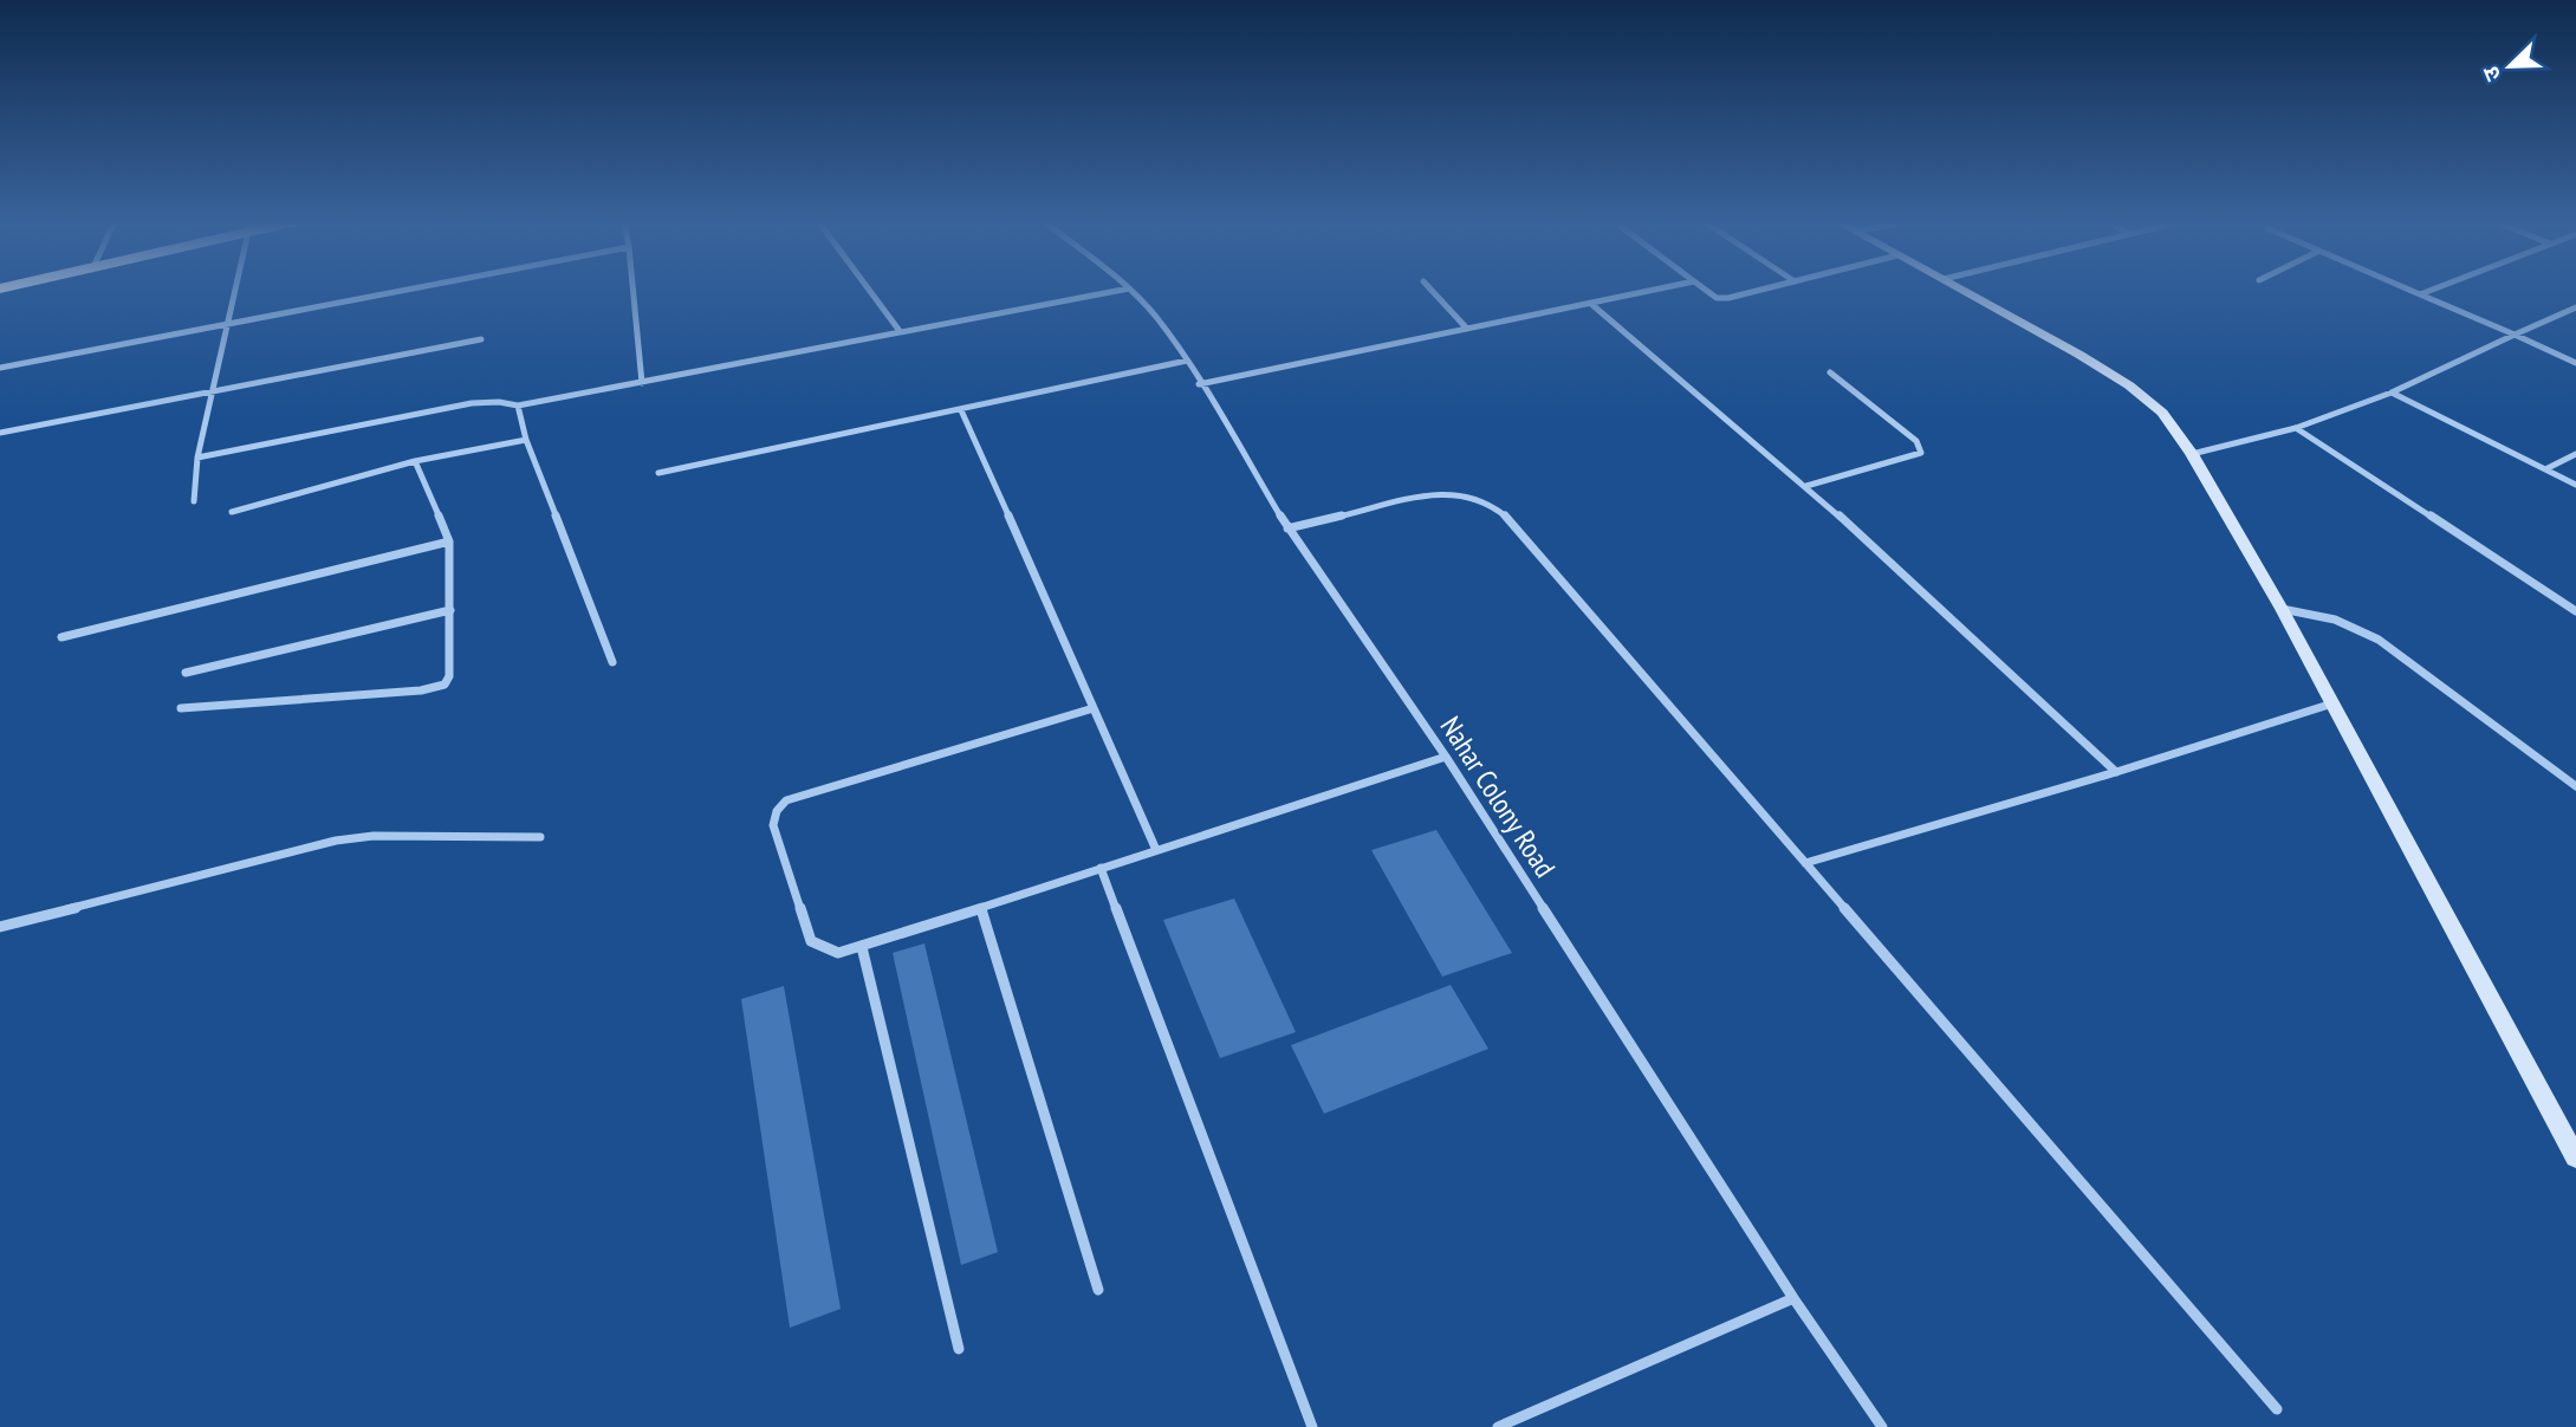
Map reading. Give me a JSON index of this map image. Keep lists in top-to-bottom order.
{
  "streets": {
    "street": ["Nahar Colony Road"]
  },
  "north": "bottom left"
}
